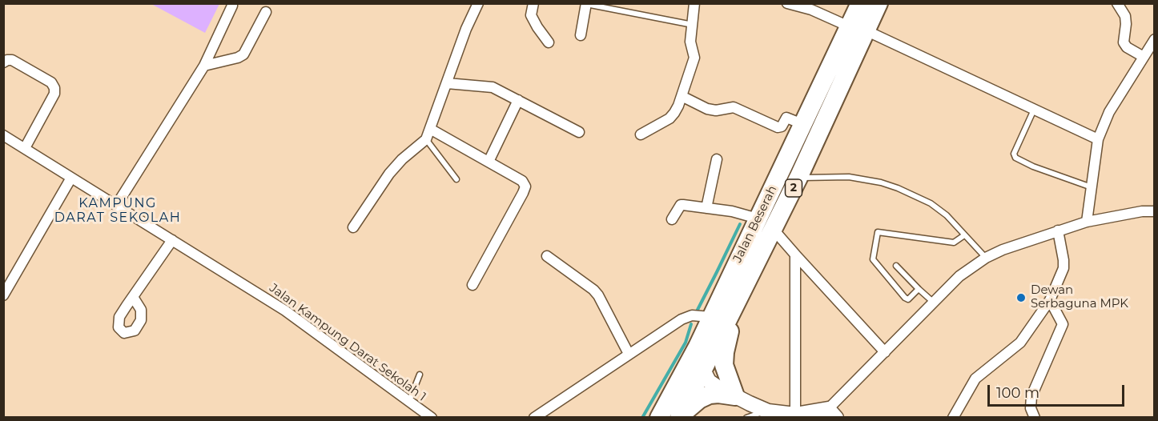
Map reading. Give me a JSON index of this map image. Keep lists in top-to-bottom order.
{
  "streets": {
    "highway": ["2", "Jalan Beserah"],
    "street": ["Jalan Kampung Darat Sekolah 1"]
  },
  "districts": ["KAMPUNG DARAT SEKOLAH"],
  "places": ["Dewan Serbaguna MPK"],
  "scale_bar": "100 m"
}
